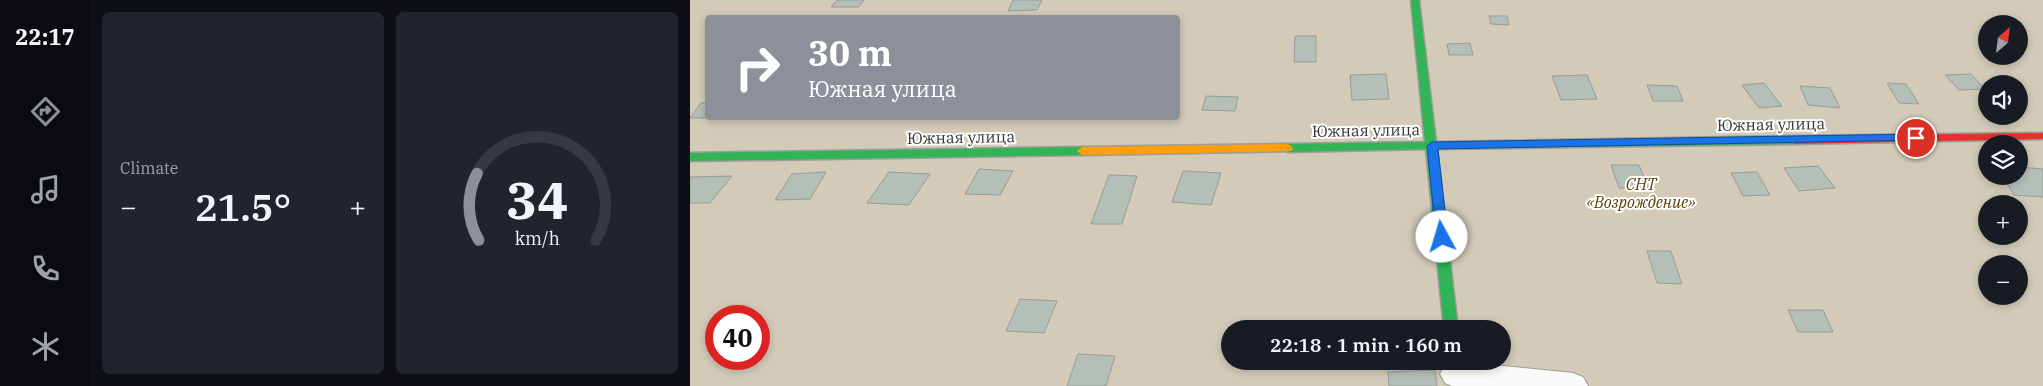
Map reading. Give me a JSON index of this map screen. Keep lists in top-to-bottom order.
{
  "streets": {
    "street": ["Южная улица"]
  },
  "parks": ["СНТ «Возрождение»"],
  "north": "top right",
  "page": {
    "tabs": "22:17",
    "tile": "Climate",
    "map_buttons": ["+", "−"],
    "turn": ["30 m", "Южная улица"],
    "heat": ["−", "21.5°", "+"],
    "limit": "40",
    "trip": "22:18 · 1 min · 160 m",
    "gauge": ["34", "km/h"]
  }
}
